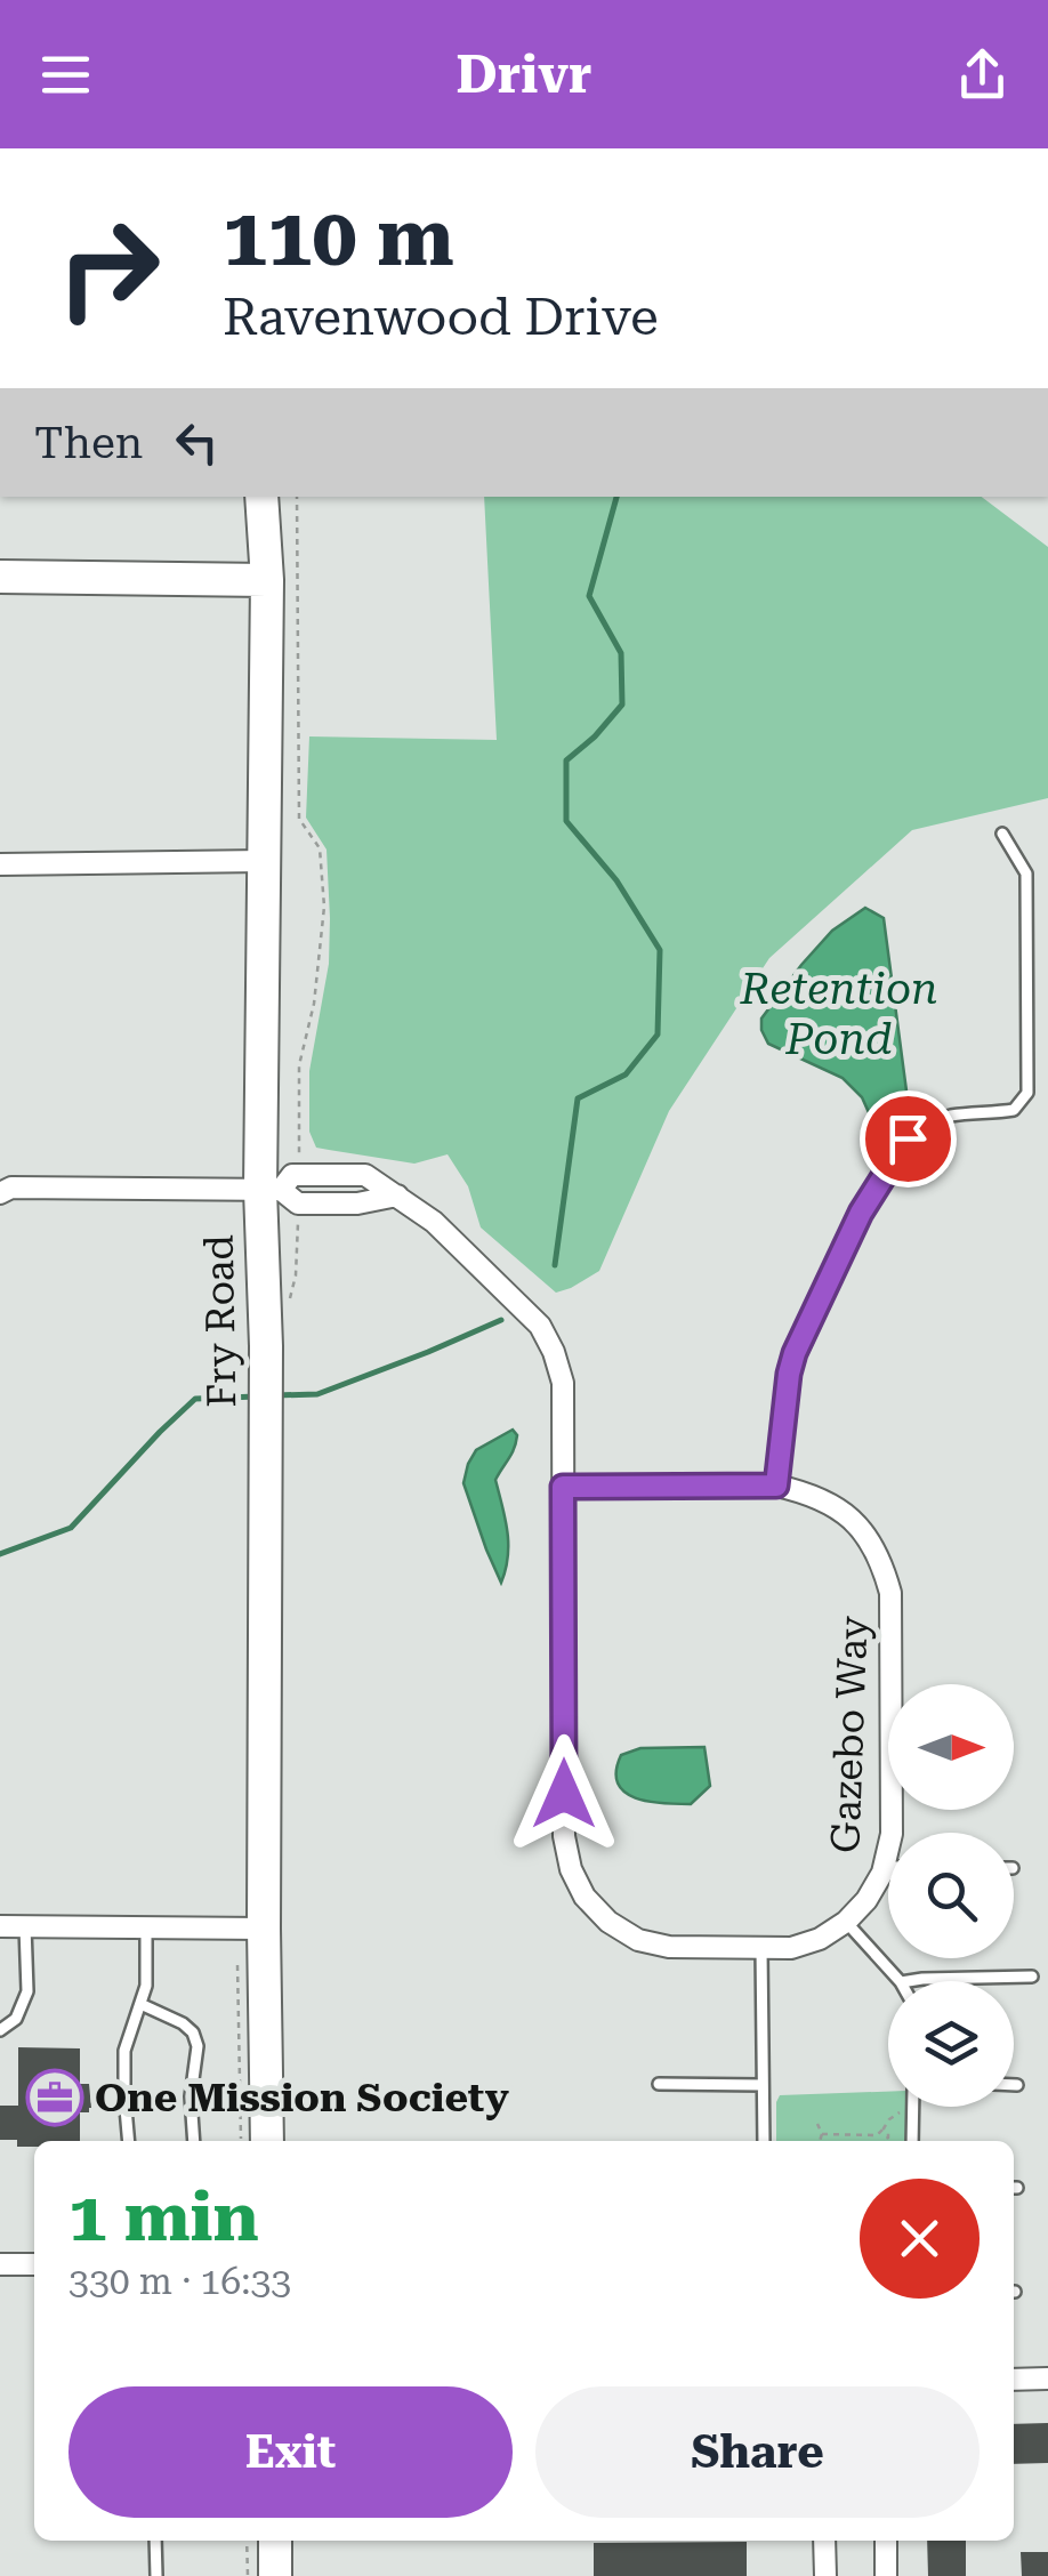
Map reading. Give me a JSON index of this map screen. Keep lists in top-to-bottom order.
{
  "streets": {
    "street": ["Fry Road", "Gazebo Way"]
  },
  "water": ["Retention Pond"],
  "places": {
    "office": ["One Mission Society"]
  },
  "north": "right",
  "page": {
    "header": "Drivr",
    "turn": ["110 m", "Ravenwood Drive"],
    "then": "Then",
    "heading": ["1 min", "330 m · 16:33"],
    "buttons": ["Exit", "Share"]
  }
}
